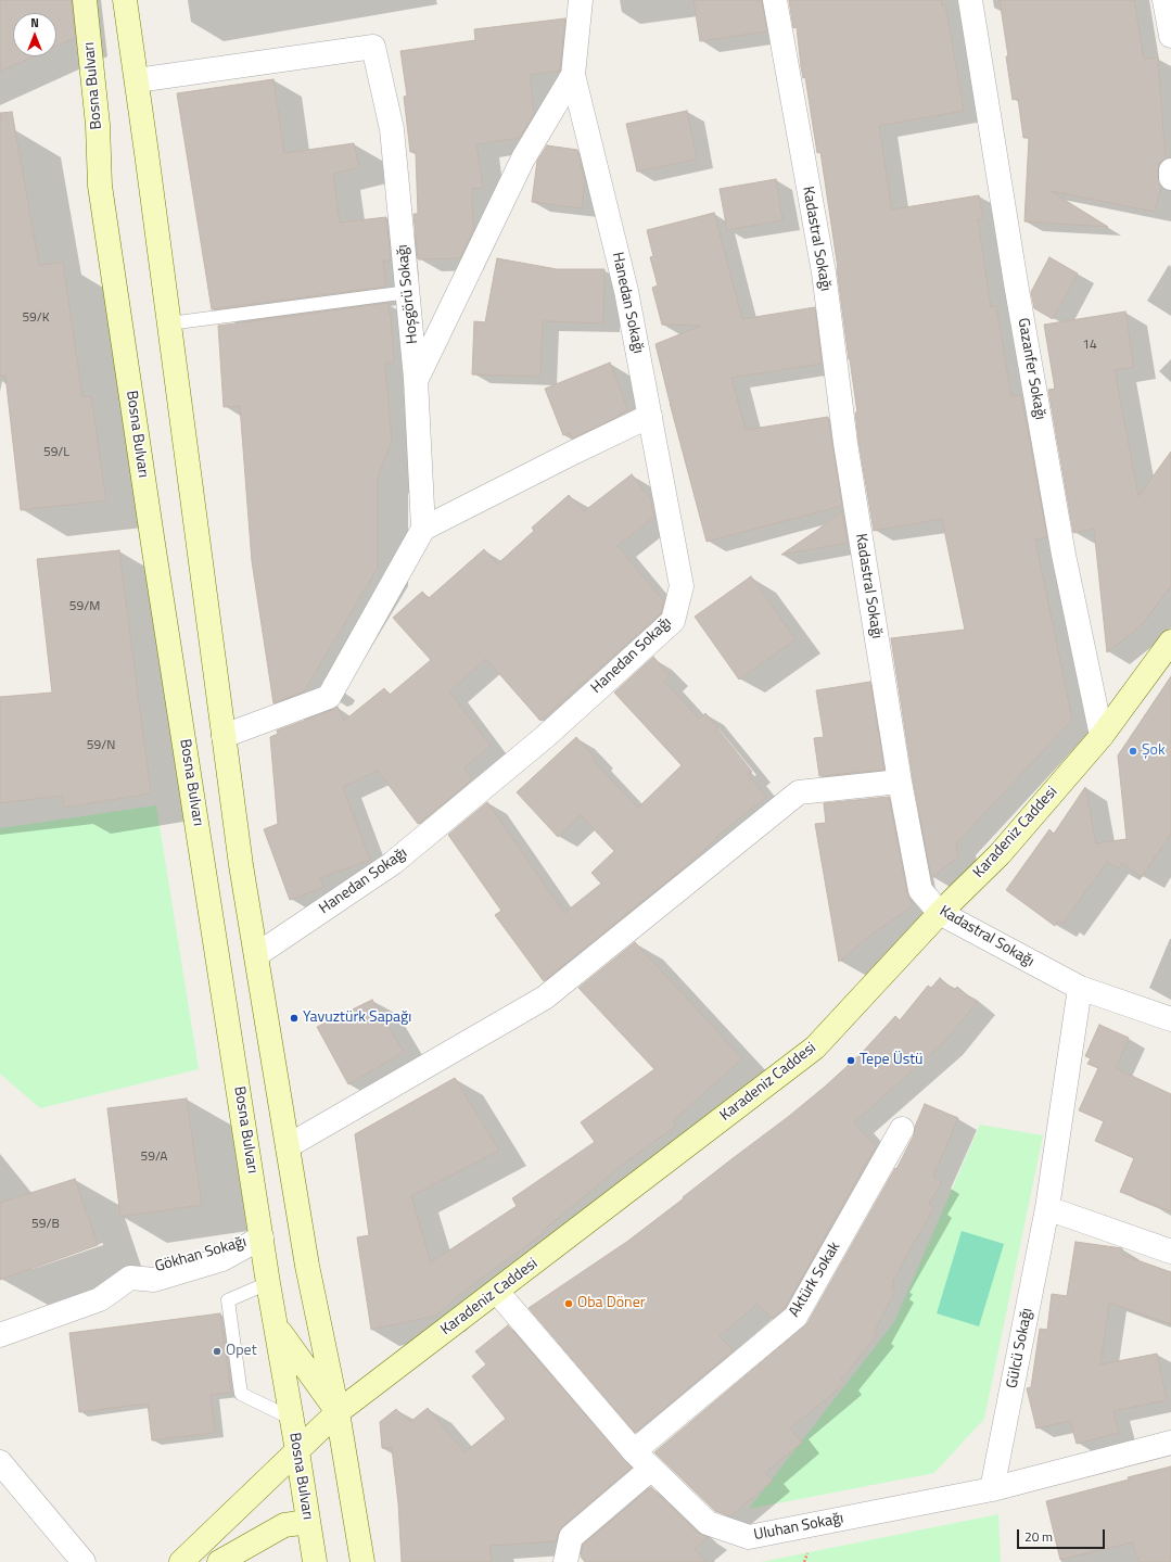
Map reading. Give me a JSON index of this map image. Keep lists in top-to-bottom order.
{
  "streets": {
    "main road": ["Bosna Bulvarı", "Karadeniz Caddesi"],
    "street": [
      "Kadastral Sokağı",
      "Hoşgörü Sokağı",
      "Hanedan Sokağı",
      "Gazanfer Sokağı",
      "Gökhan Sokağı",
      "Aktürk Sokak",
      "Gülcü Sokağı",
      "Uluhan Sokağı"
    ]
  },
  "crossings": [
    ["Bosna Bulvarı", "Karadeniz Caddesi"],
    ["Bosna Bulvarı", "Gökhan Sokağı"],
    ["Kadastral Sokağı", "Karadeniz Caddesi"],
    ["Kadastral Sokağı", "Gülcü Sokağı"],
    ["Gazanfer Sokağı", "Karadeniz Caddesi"],
    ["Karadeniz Caddesi", "Uluhan Sokağı"],
    ["Aktürk Sokak", "Uluhan Sokağı"],
    ["Gülcü Sokağı", "Uluhan Sokağı"]
  ],
  "places": [
    "Şok",
    "Yavuztürk Sapağı",
    "Tepe Üstü",
    "Oba Döner",
    "Opet"
  ],
  "house_numbers": [
    "59/K",
    "14",
    "59/L",
    "59/M",
    "59/N",
    "59/A",
    "59/B"
  ],
  "scale_bar": "20 m",
  "north": "top"
}
